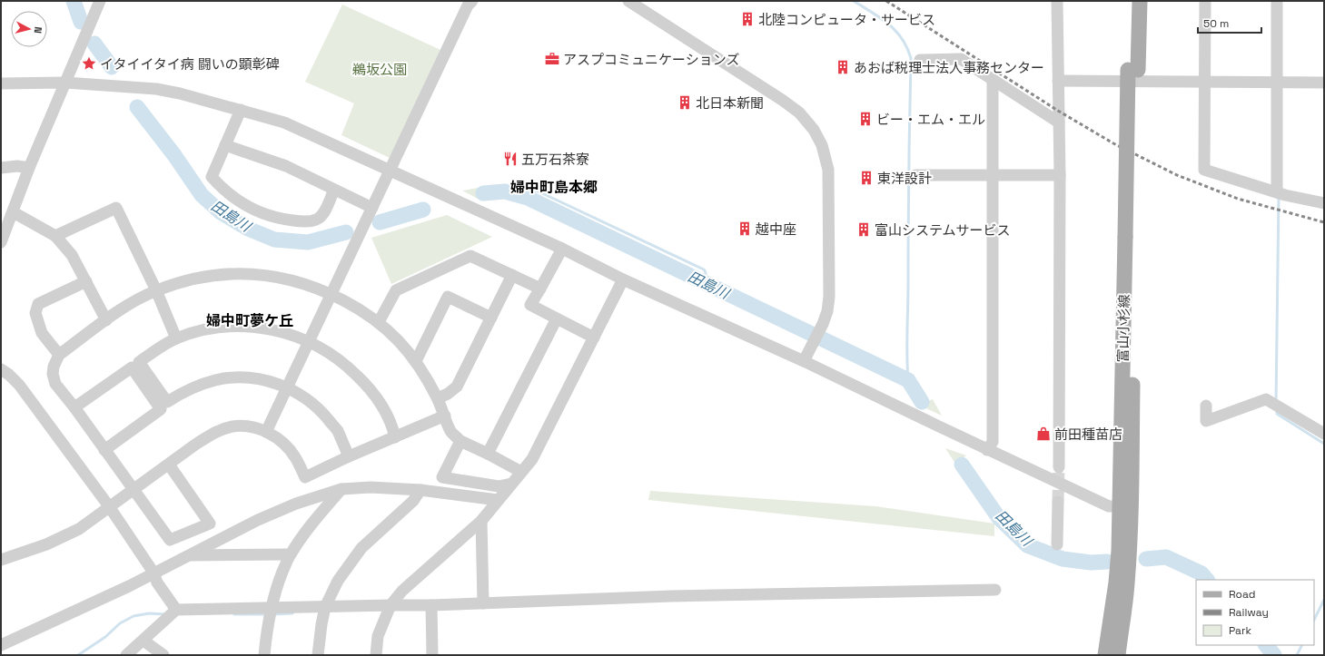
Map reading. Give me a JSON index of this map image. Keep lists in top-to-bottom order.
{
  "streets": {
    "main road": ["富山小杉線"]
  },
  "districts": ["婦中町島本郷", "婦中町夢ケ丘"],
  "water": ["田島川"],
  "parks": ["鵜坂公園"],
  "places": {
    "building": [
      "北陸コンピュータ・サービス",
      "あおば税理士法人事務センター",
      "北日本新聞",
      "ビー・エム・エル",
      "東洋設計",
      "越中座",
      "富山システムサービス"
    ],
    "office": ["アスプコミュニケーションズ"],
    "place": ["イタイイタイ病 闘いの顕彰碑"],
    "restaurant": ["五万石茶寮"],
    "shop": ["前田種苗店"]
  },
  "legend": ["Road", "Railway", "Park"],
  "scale_bar": "50 m",
  "north": "right"
}
